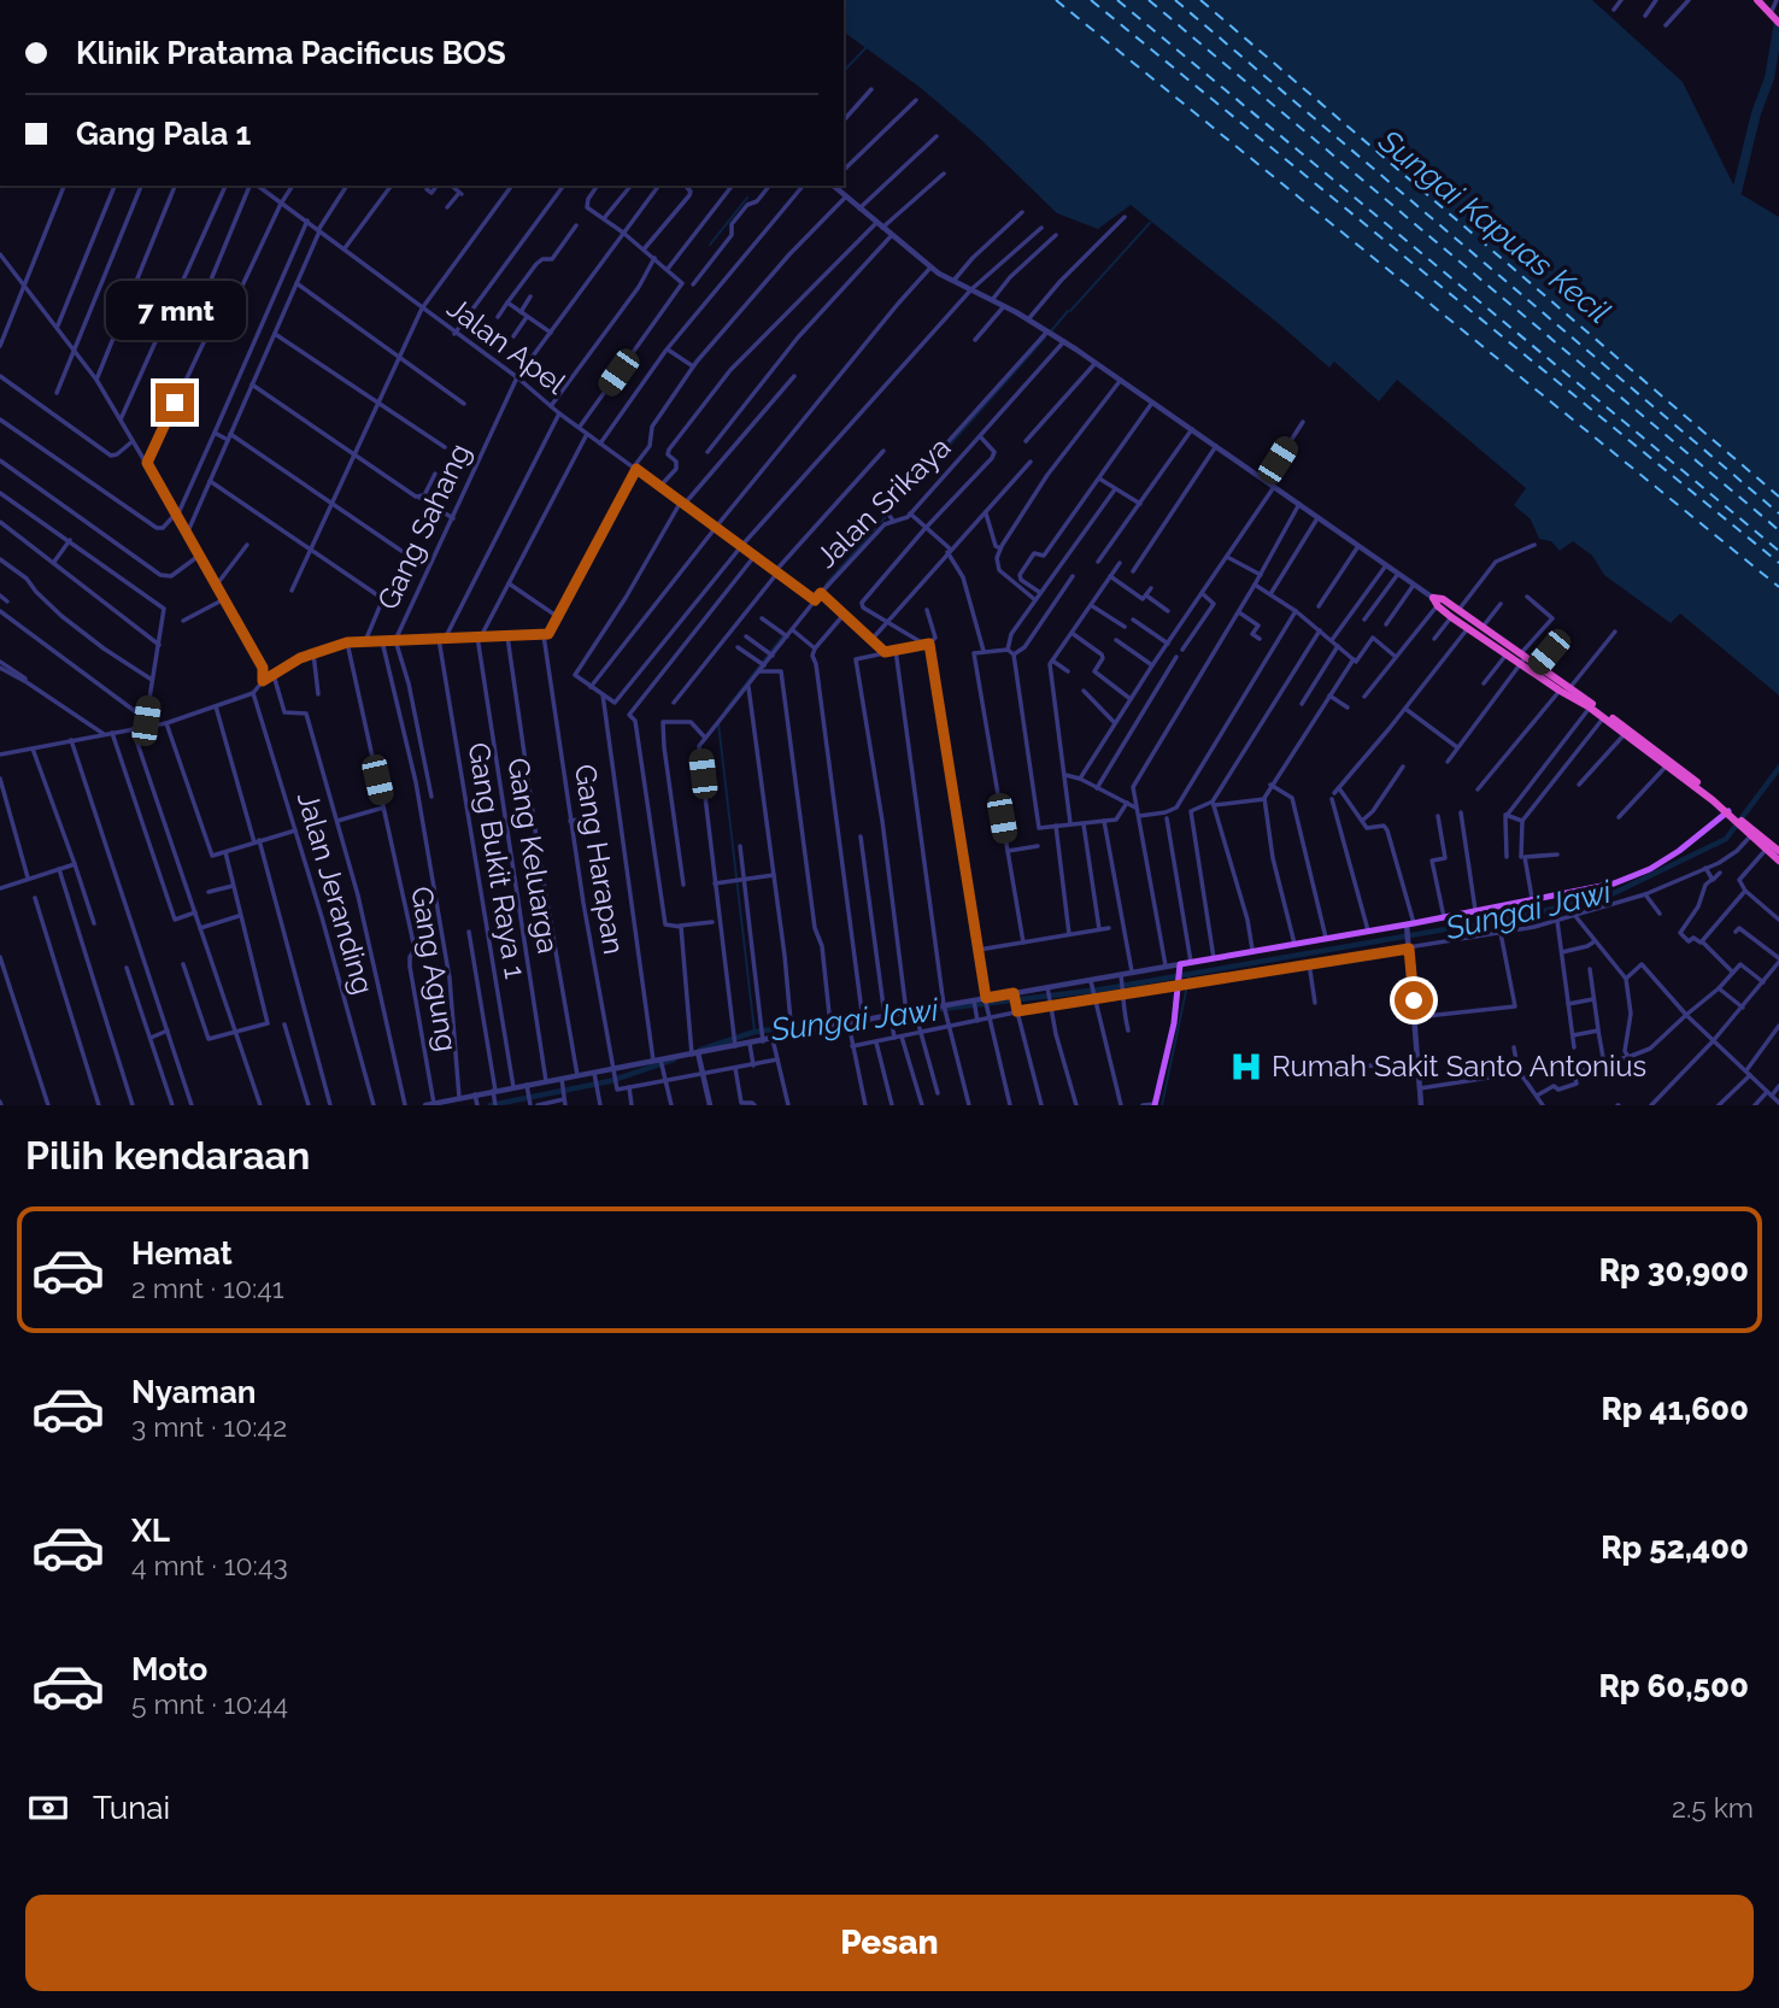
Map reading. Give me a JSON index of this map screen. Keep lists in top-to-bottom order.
{
  "streets": {
    "street": [
      "Jalan Apel",
      "Jalan Srikaya",
      "Gang Sahang",
      "Gang Keluarga",
      "Gang Harapan",
      "Gang Bukit Raya 1",
      "Jalan Jeranding",
      "Gang Agung"
    ]
  },
  "crossings": [
    ["Jalan Apel", "Jalan Srikaya"],
    ["Jalan Apel", "Gang Sahang"]
  ],
  "water": ["Sungai Kapuas Kecil", "Sungai Jawi"],
  "places": {
    "hospital": ["Rumah Sakit Santo Antonius"]
  },
  "page": {
    "banner": ["Klinik Pratama Pacificus BOS", "Gang Pala 1"],
    "bubble": "7 mnt",
    "heading": "Pilih kendaraan",
    "list": [
      {
        "name": "Hemat",
        "note": "2 mnt · 10:41",
        "value": "Rp 30,900"
      },
      {
        "name": "Nyaman",
        "note": "3 mnt · 10:42",
        "value": "Rp 41,600"
      },
      {
        "name": "XL",
        "note": "4 mnt · 10:43",
        "value": "Rp 52,400"
      },
      {
        "name": "Moto",
        "note": "5 mnt · 10:44",
        "value": "Rp 60,500"
      }
    ],
    "pay": ["Tunai", "2.5 km"],
    "buttons": "Pesan"
  }
}
